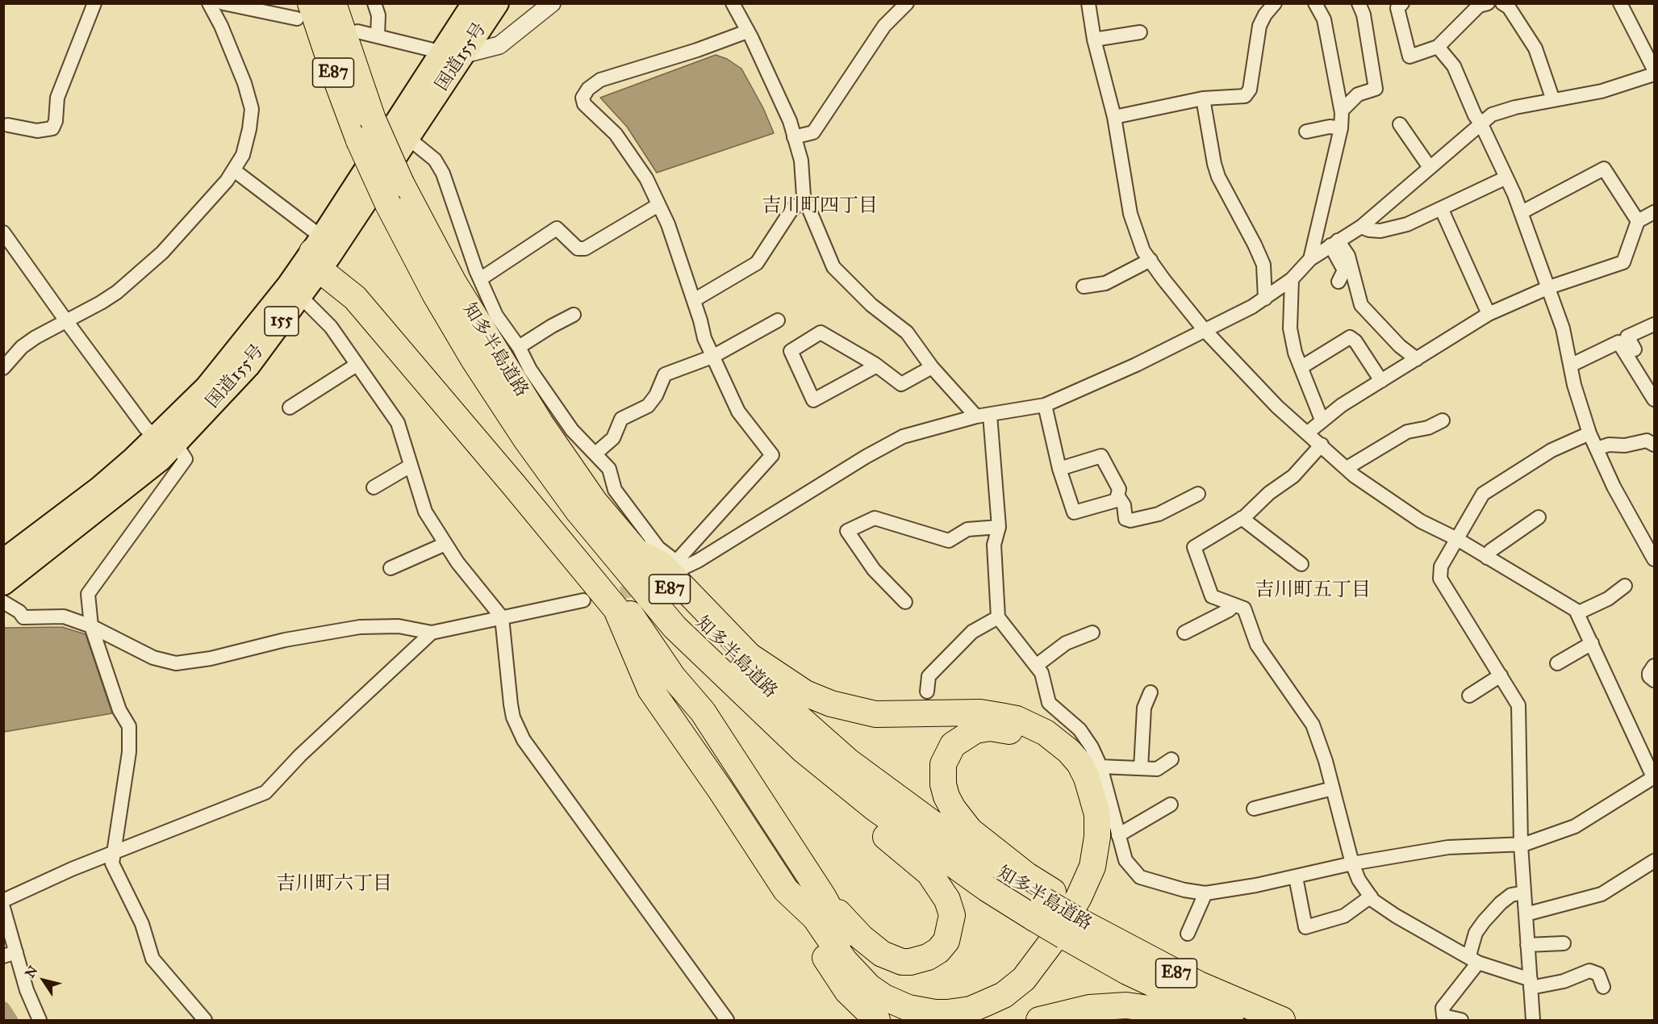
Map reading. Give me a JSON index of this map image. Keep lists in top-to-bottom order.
{
  "streets": {
    "highway": [
      "国道155号",
      "E87",
      "155",
      "知多半島道路"
    ]
  },
  "districts": ["吉川町四丁目", "吉川町五丁目", "吉川町六丁目"],
  "north": "top left"
}
